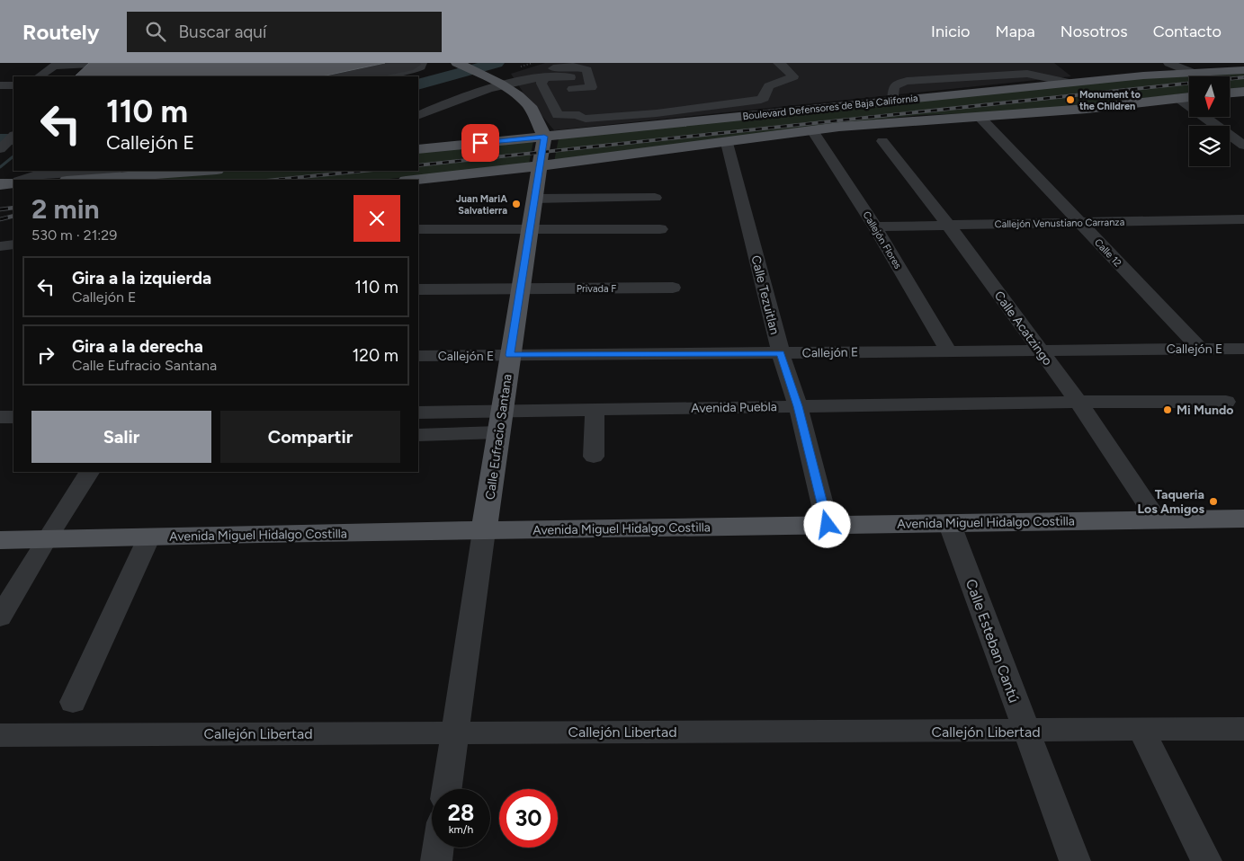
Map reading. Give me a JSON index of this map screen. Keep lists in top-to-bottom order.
{
  "streets": {
    "main road": ["Boulevard Defensores de Baja California", "Calle Eufracio Santana", "Avenida Miguel Hidalgo Costilla"],
    "street": [
      "Callejón Venustiano Carranza",
      "Callejón Flores",
      "Calle 12",
      "Privada F",
      "Calle Tezuitlan",
      "Calle Acatzingo",
      "Callejón E",
      "Avenida Puebla",
      "Calle Esteban Cantú",
      "Callejón Libertad"
    ]
  },
  "crossings": [
    ["Boulevard Defensores de Baja California", "Callejón Flores"],
    ["Boulevard Defensores de Baja California", "Calle 12"],
    ["Boulevard Defensores de Baja California", "Calle Tezuitlan"],
    ["Boulevard Defensores de Baja California", "Calle Eufracio Santana"],
    ["Callejón Venustiano Carranza", "Callejón Flores"],
    ["Callejón Venustiano Carranza", "Calle 12"],
    ["Callejón Venustiano Carranza", "Calle Acatzingo"],
    ["Callejón Flores", "Callejón E"],
    ["Calle 12", "Callejón E"],
    ["Privada F", "Calle Eufracio Santana"],
    ["Calle Tezuitlan", "Callejón E"],
    ["Calle Tezuitlan", "Avenida Puebla"],
    ["Calle Tezuitlan", "Avenida Miguel Hidalgo Costilla"],
    ["Calle Acatzingo", "Callejón E"],
    ["Calle Acatzingo", "Avenida Puebla"],
    ["Calle Acatzingo", "Avenida Miguel Hidalgo Costilla"],
    ["Callejón E", "Calle Eufracio Santana"],
    ["Avenida Puebla", "Calle Eufracio Santana"],
    ["Calle Eufracio Santana", "Avenida Miguel Hidalgo Costilla"],
    ["Calle Eufracio Santana", "Callejón Libertad"],
    ["Avenida Miguel Hidalgo Costilla", "Calle Esteban Cantú"],
    ["Calle Esteban Cantú", "Callejón Libertad"]
  ],
  "places": [
    "Monument to the Children",
    "Juan MariA Salvatierra",
    "Mi Mundo",
    "Taqueria Los Amigos"
  ],
  "north": "bottom",
  "page": {
    "header": "Routely",
    "search": "Buscar aquí",
    "nav": [
      "Inicio",
      "Mapa",
      "Nosotros",
      "Contacto"
    ],
    "turn": ["110 m", "Callejón E"],
    "heading": ["2 min", "530 m · 21:29"],
    "list": [
      {
        "name": "Gira a la izquierda",
        "note": "Callejón E",
        "value": "110 m"
      },
      {
        "name": "Gira a la derecha",
        "note": "Calle Eufracio Santana",
        "value": "120 m"
      }
    ],
    "buttons": ["Salir", "Compartir"],
    "speed": "28 km/h",
    "limit": "30"
  }
}
